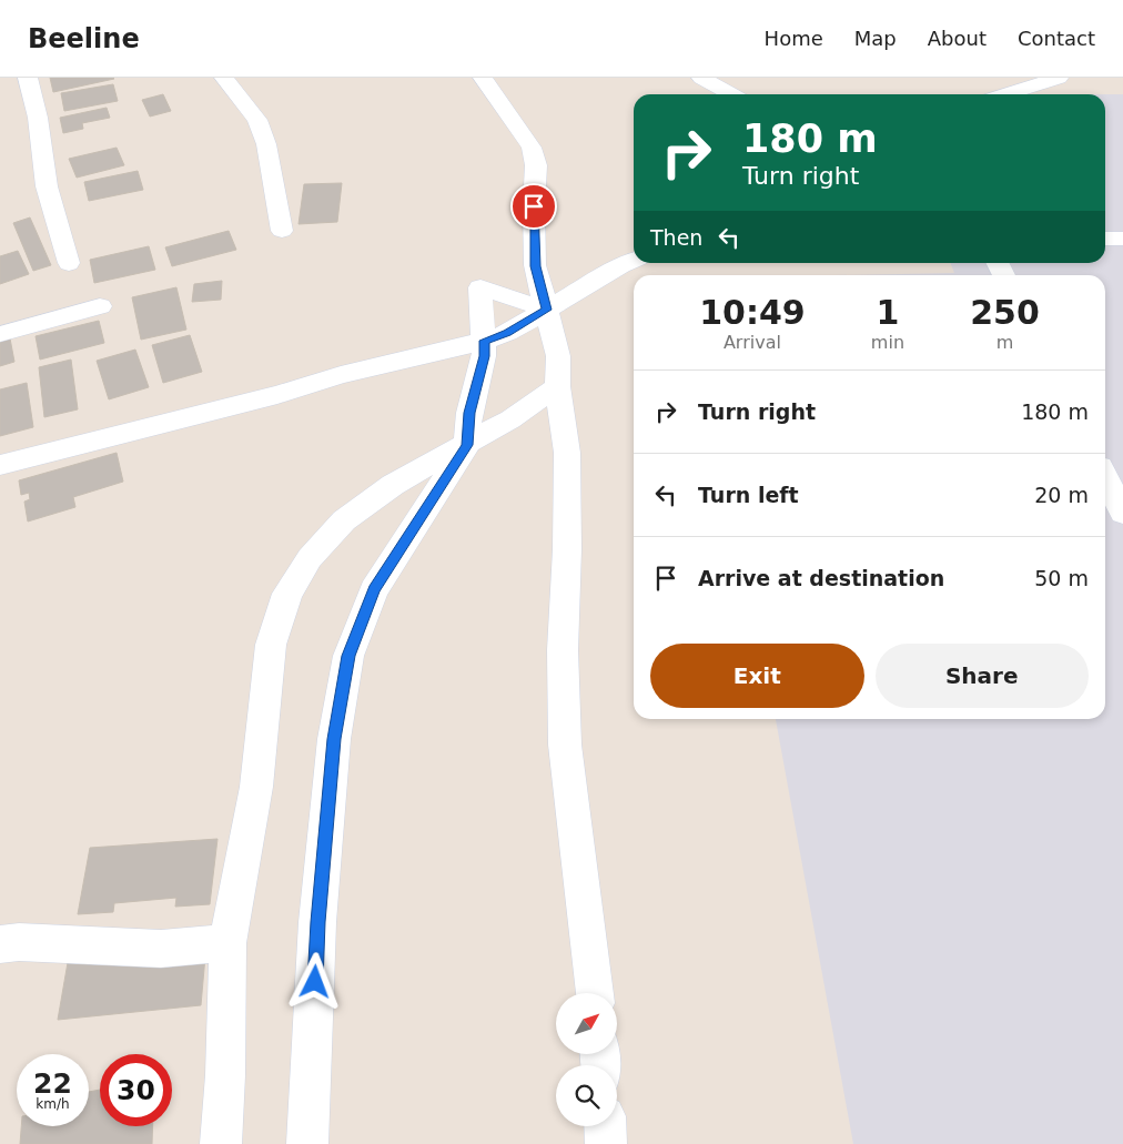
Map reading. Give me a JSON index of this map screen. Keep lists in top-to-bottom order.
{
  "north": "top right",
  "page": {
    "header": "Beeline",
    "nav": [
      "Home",
      "Map",
      "About",
      "Contact"
    ],
    "turn": ["180 m", "Turn right"],
    "then": "Then",
    "eta": [
      "10:49",
      "Arrival",
      "1",
      "min",
      "250",
      "m"
    ],
    "list": [
      {
        "name": "Turn right",
        "value": "180 m"
      },
      {
        "name": "Turn left",
        "value": "20 m"
      },
      {
        "name": "Arrive at destination",
        "value": "50 m"
      }
    ],
    "buttons": ["Exit", "Share"],
    "speed": "22 km/h",
    "limit": "30"
  }
}
